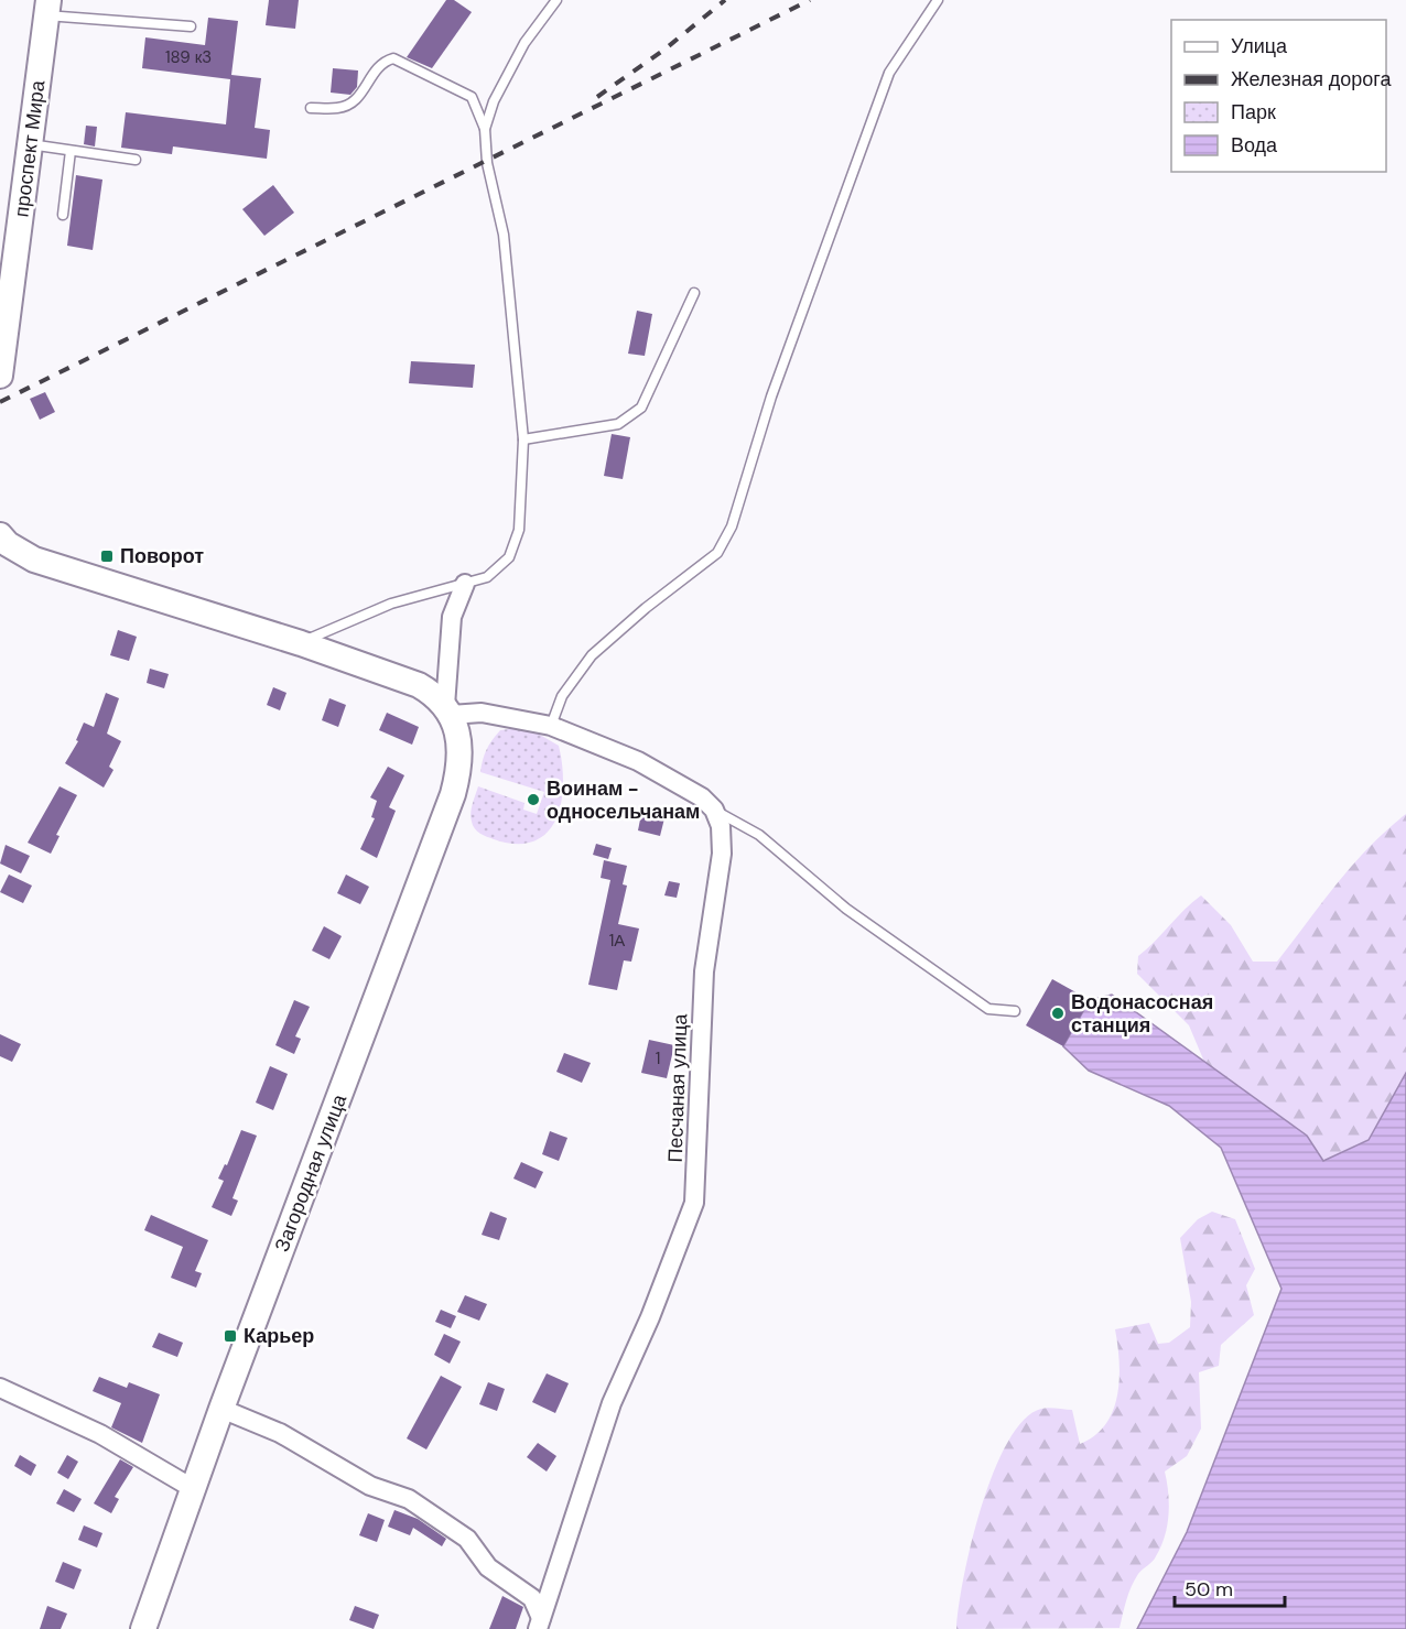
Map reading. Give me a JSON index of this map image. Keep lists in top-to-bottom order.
{
  "streets": {
    "street": ["проспект Мира", "Песчаная улица", "Загородная улица"]
  },
  "places": {
    "transit": ["Поворот", "Карьер"],
    "other": ["Воинам - односельчанам", "Водонасосная станция"]
  },
  "house_numbers": ["189 к3", "1А", "1"],
  "legend": [
    "Улица",
    "Железная дорога",
    "Парк",
    "Вода"
  ],
  "scale_bar": "50 m"
}
